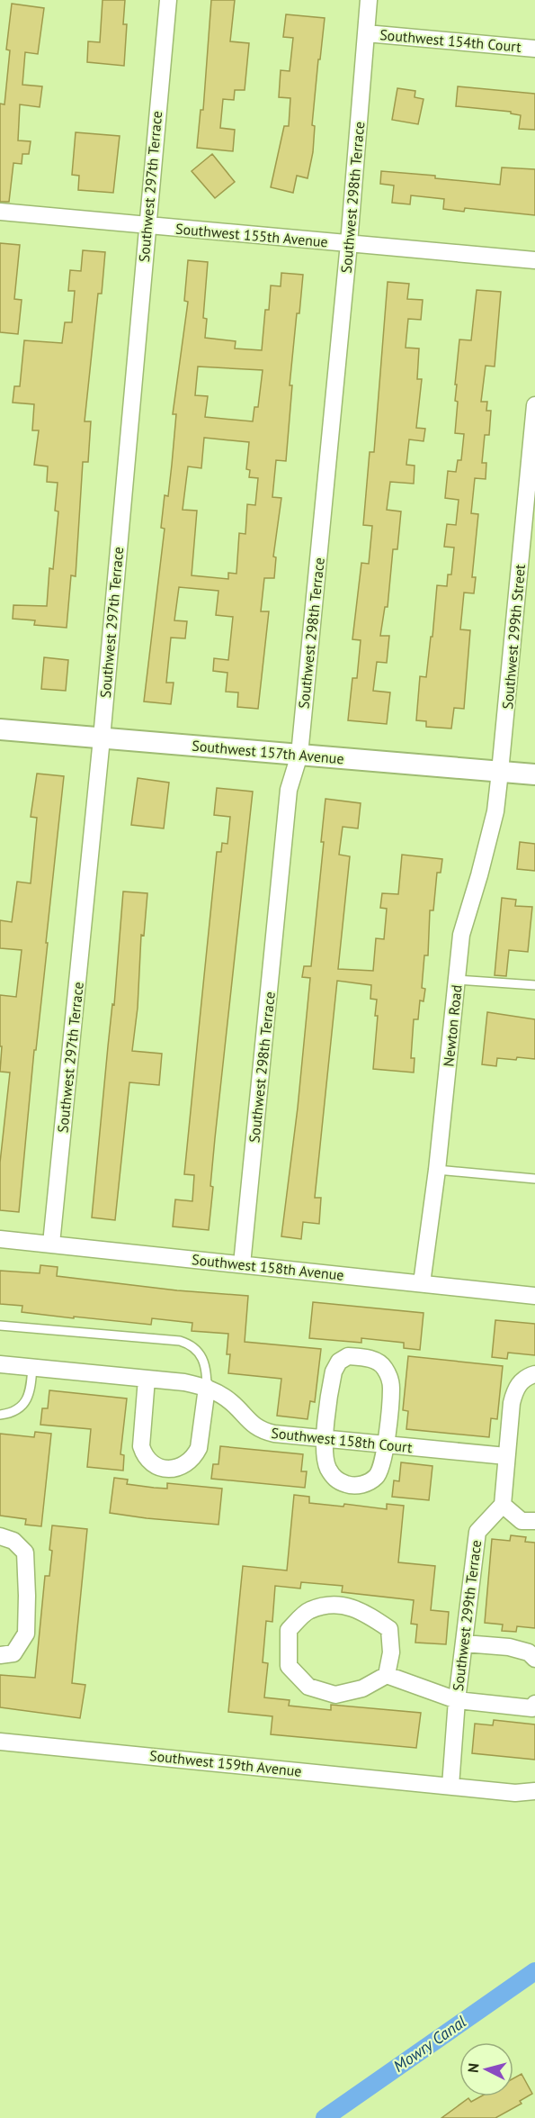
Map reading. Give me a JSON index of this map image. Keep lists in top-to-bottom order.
{
  "streets": {
    "street": [
      "Southwest 154th Court",
      "Southwest 297th Terrace",
      "Southwest 298th Terrace",
      "Southwest 155th Avenue",
      "Southwest 299th Street",
      "Southwest 157th Avenue",
      "Newton Road",
      "Southwest 158th Avenue",
      "Southwest 158th Court",
      "Southwest 299th Terrace",
      "Southwest 159th Avenue"
    ]
  },
  "crossings": [
    ["Southwest 154th Court", "Southwest 298th Terrace"],
    ["Southwest 297th Terrace", "Southwest 155th Avenue"],
    ["Southwest 297th Terrace", "Southwest 157th Avenue"],
    ["Southwest 297th Terrace", "Southwest 158th Avenue"],
    ["Southwest 298th Terrace", "Southwest 155th Avenue"],
    ["Southwest 298th Terrace", "Southwest 157th Avenue"],
    ["Southwest 298th Terrace", "Southwest 158th Avenue"],
    ["Southwest 299th Street", "Southwest 157th Avenue"],
    ["Southwest 299th Street", "Newton Road"],
    ["Southwest 157th Avenue", "Newton Road"],
    ["Newton Road", "Southwest 158th Avenue"],
    ["Southwest 299th Terrace", "Southwest 159th Avenue"]
  ],
  "water": ["Mowry Canal"],
  "north": "left"
}
